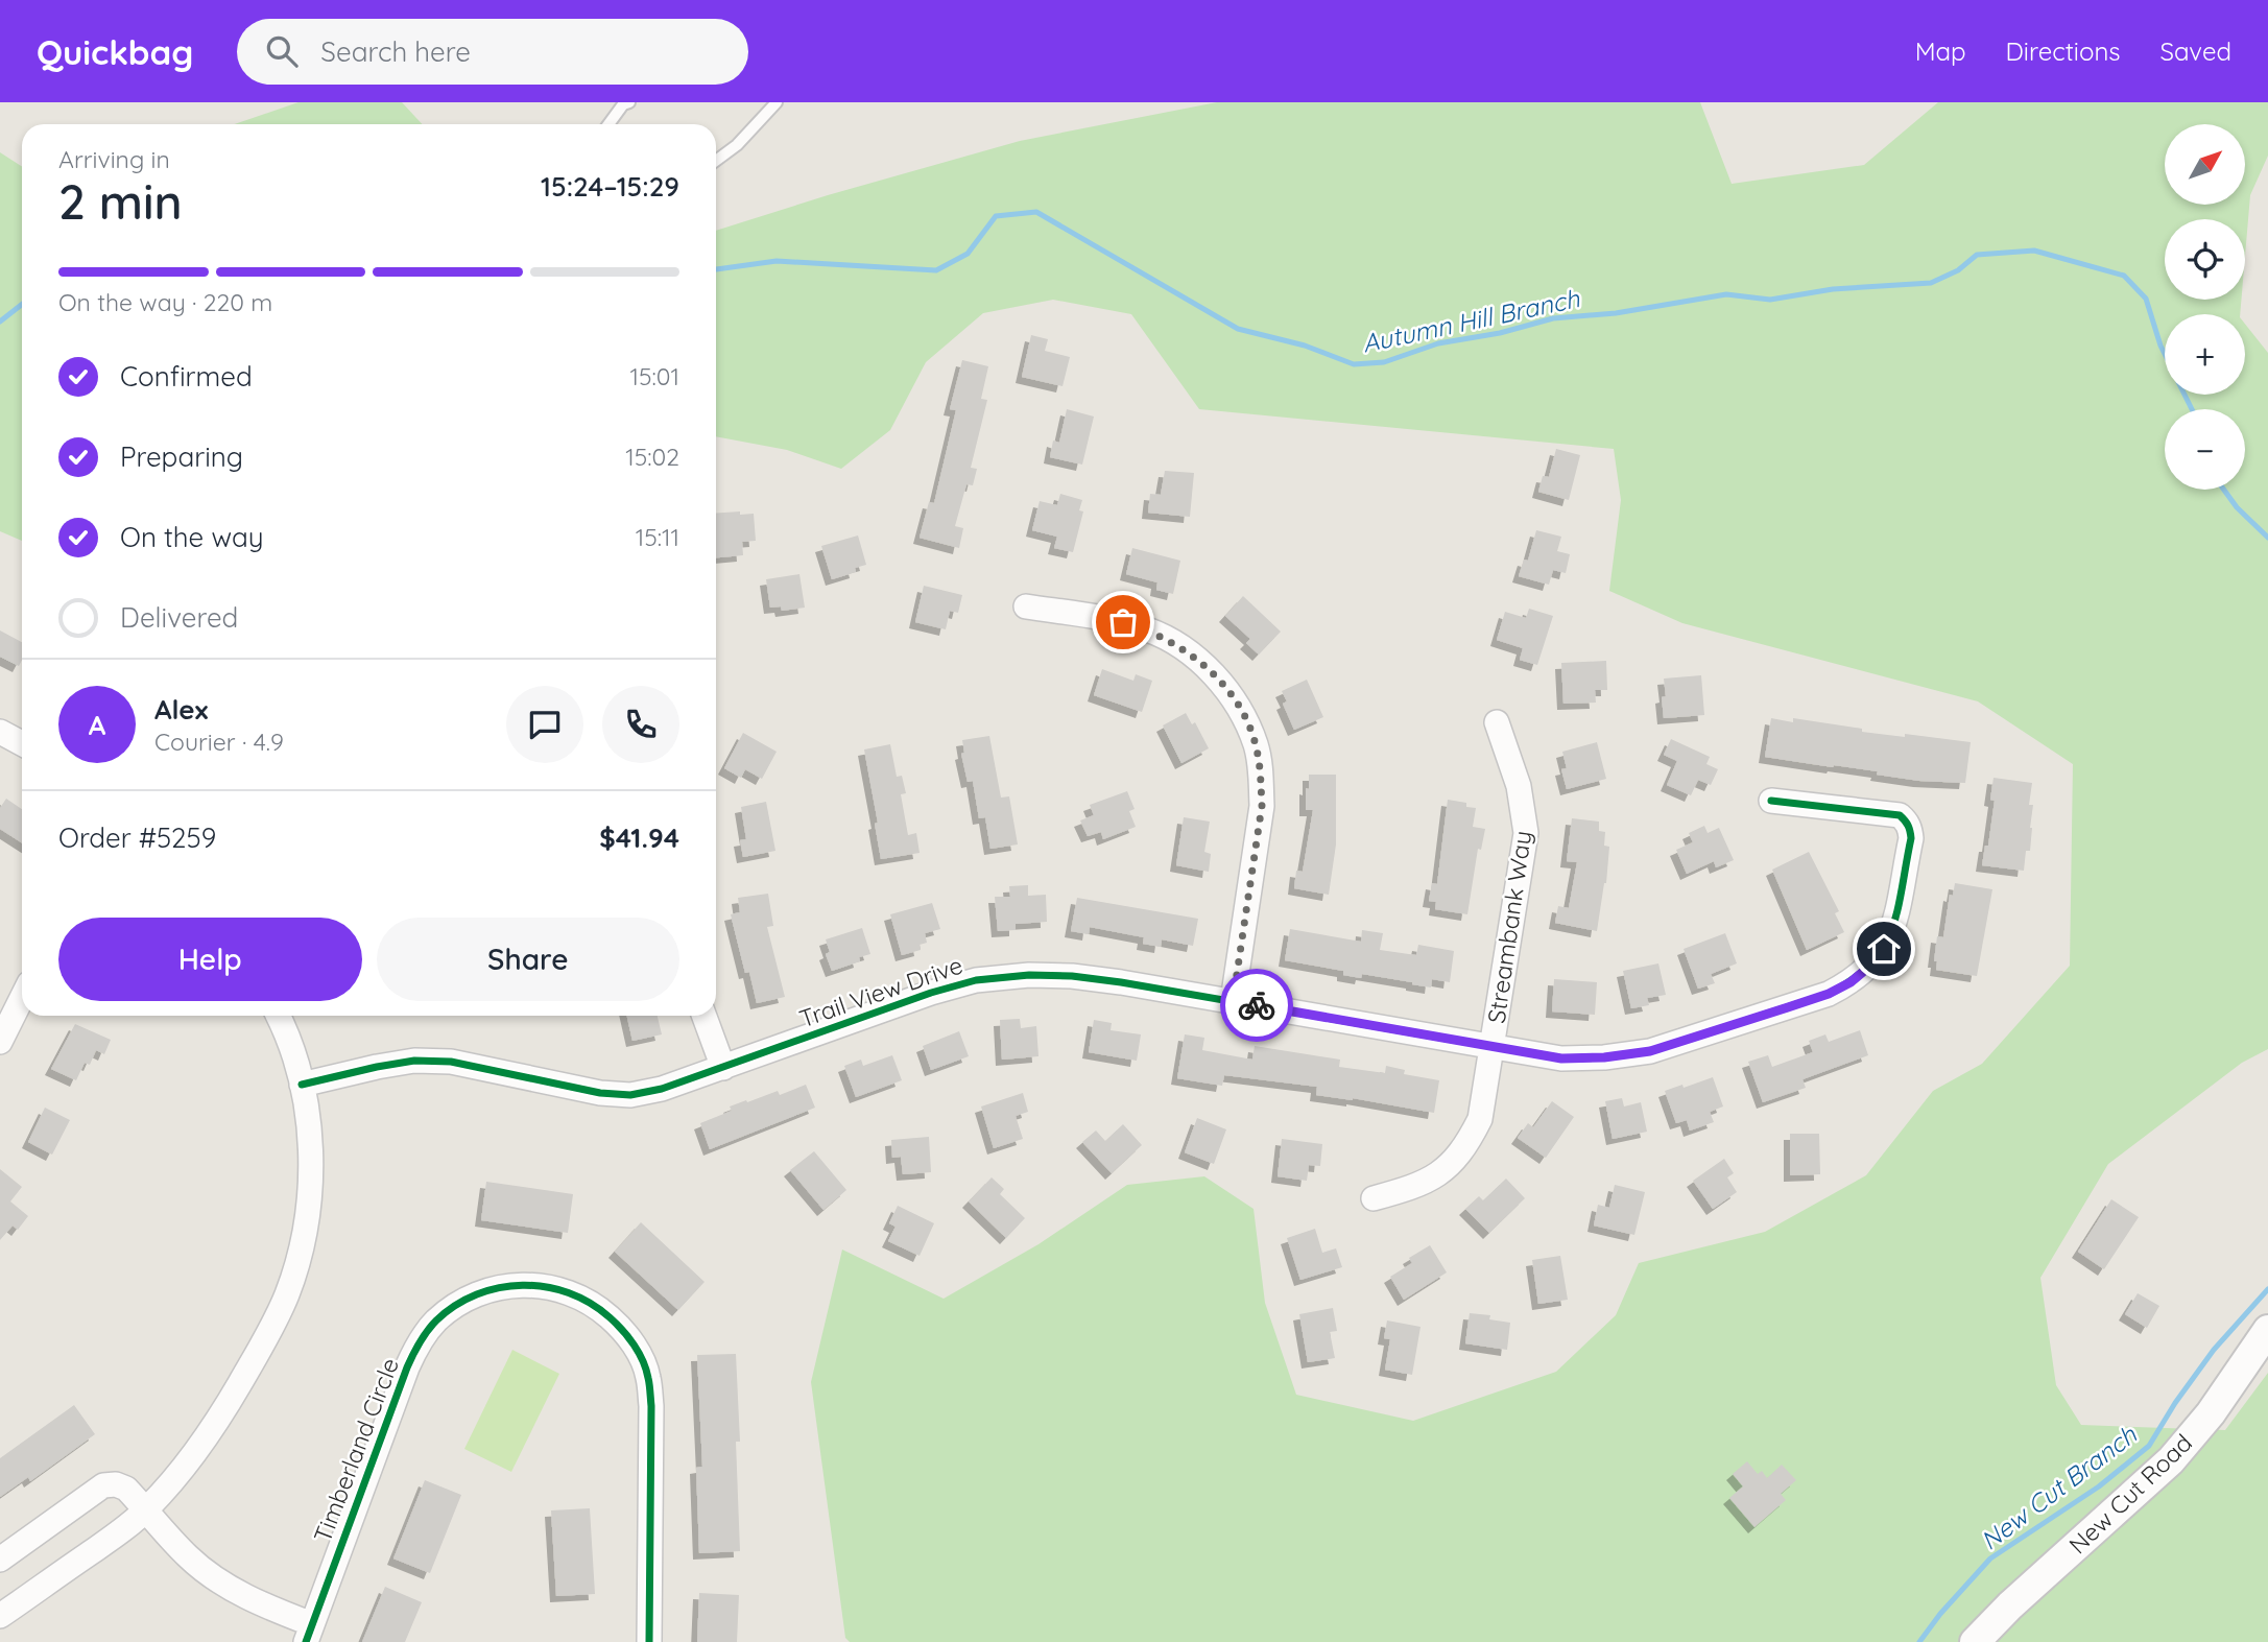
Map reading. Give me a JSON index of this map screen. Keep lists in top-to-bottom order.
{
  "streets": {
    "street": [
      "Streambank Way",
      "Trail View Drive",
      "Timberland Circle",
      "New Cut Road"
    ]
  },
  "crossings": [
    ["Streambank Way", "Trail View Drive"]
  ],
  "water": ["Autumn Hill Branch", "New Cut Branch"],
  "north": "top right",
  "page": {
    "header": "Quickbag",
    "search": "Search here",
    "nav": ["Map", "Directions", "Saved"],
    "map_buttons": ["+", "−"],
    "heading": ["2 min", "Arriving in", "15:24–15:29"],
    "panel": [
      "Alex",
      "Courier · 4.9",
      "Order #5259",
      "$41.94"
    ],
    "bar": "On the way · 220 m",
    "list": [
      ["Confirmed", "15:01"],
      ["Preparing", "15:02"],
      ["On the way", "15:11"],
      "Delivered"
    ],
    "round": "A",
    "buttons": ["Help", "Share"]
  }
}
